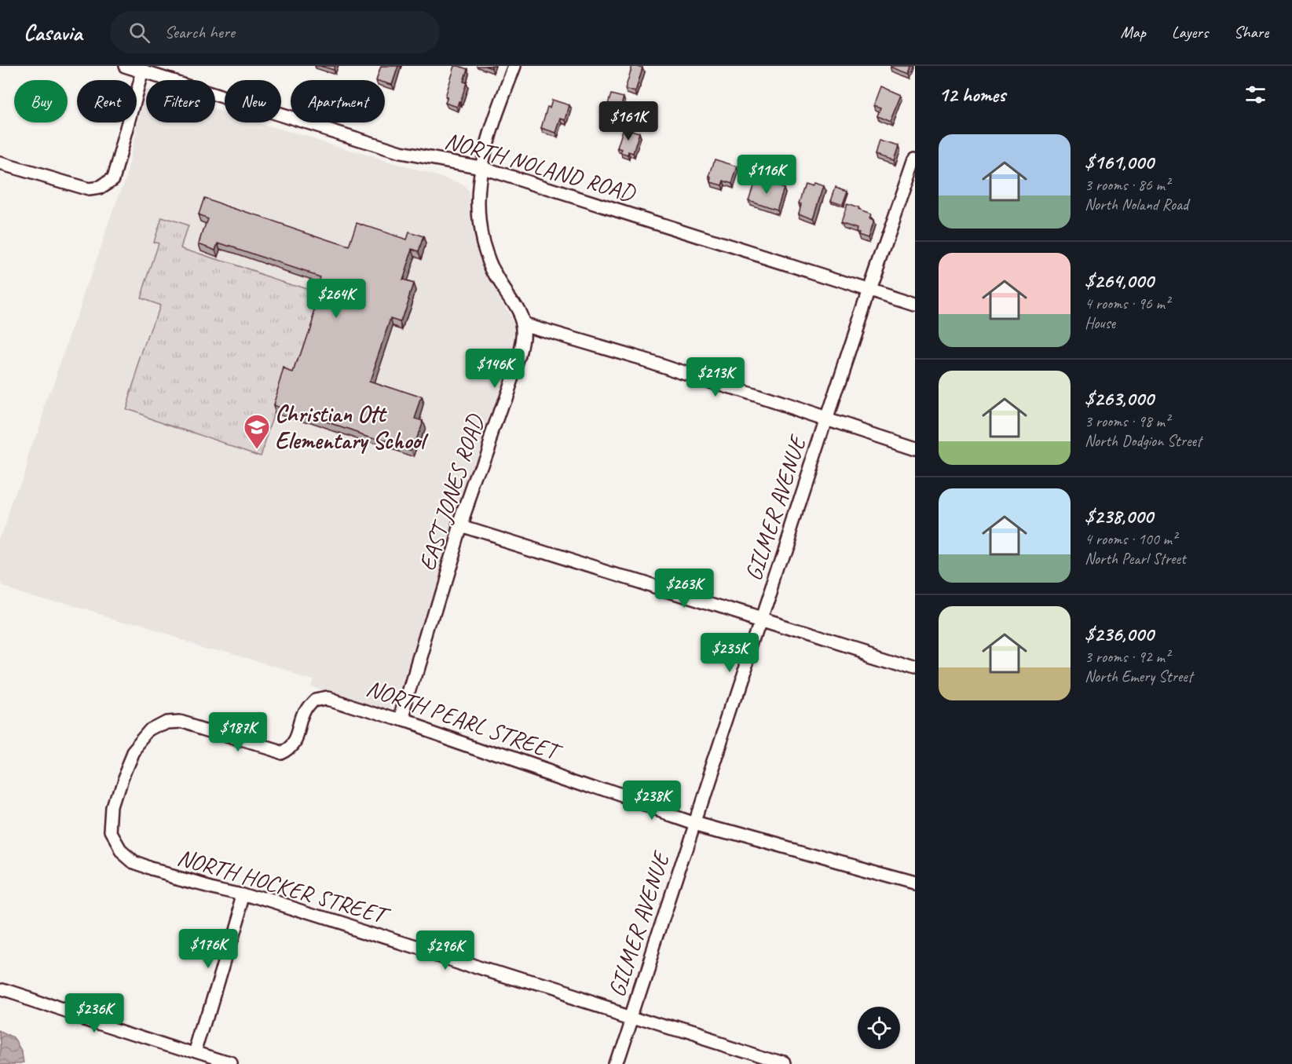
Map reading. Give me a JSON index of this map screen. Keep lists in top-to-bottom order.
{
  "streets": {
    "street": [
      "NORTH NOLAND ROAD",
      "EAST JONES ROAD",
      "GILMER AVENUE",
      "NORTH PEARL STREET",
      "NORTH HOCKER STREET"
    ]
  },
  "crossings": [
    ["NORTH NOLAND ROAD", "EAST JONES ROAD"],
    ["NORTH NOLAND ROAD", "GILMER AVENUE"],
    ["EAST JONES ROAD", "NORTH PEARL STREET"],
    ["GILMER AVENUE", "NORTH PEARL STREET"],
    ["GILMER AVENUE", "NORTH HOCKER STREET"],
    ["NORTH PEARL STREET", "NORTH HOCKER STREET"]
  ],
  "places": {
    "school or university": ["Christian Ott Elementary School"]
  },
  "page": {
    "header": "Casavia",
    "search": "Search here",
    "nav": ["Map", "Layers", "Share"],
    "heading": "12 homes",
    "chip": [
      "Buy",
      "Rent",
      "Filters",
      "New",
      "Apartment"
    ],
    "price": [
      "$161K",
      "$116K",
      "$264K",
      "$146K",
      "$213K",
      "$263K",
      "$235K",
      "$187K",
      "$238K",
      "$176K",
      "$296K",
      "$236K"
    ],
    "list": [
      {
        "name": "$161,000",
        "note": "3 rooms · 86 m² · North Noland Road"
      },
      {
        "name": "$264,000",
        "note": "4 rooms · 96 m² · House"
      },
      {
        "name": "$263,000",
        "note": "3 rooms · 98 m² · North Dodgion Street"
      },
      {
        "name": "$238,000",
        "note": "4 rooms · 100 m² · North Pearl Street"
      },
      {
        "name": "$236,000",
        "note": "3 rooms · 92 m² · North Emery Street"
      }
    ]
  }
}
